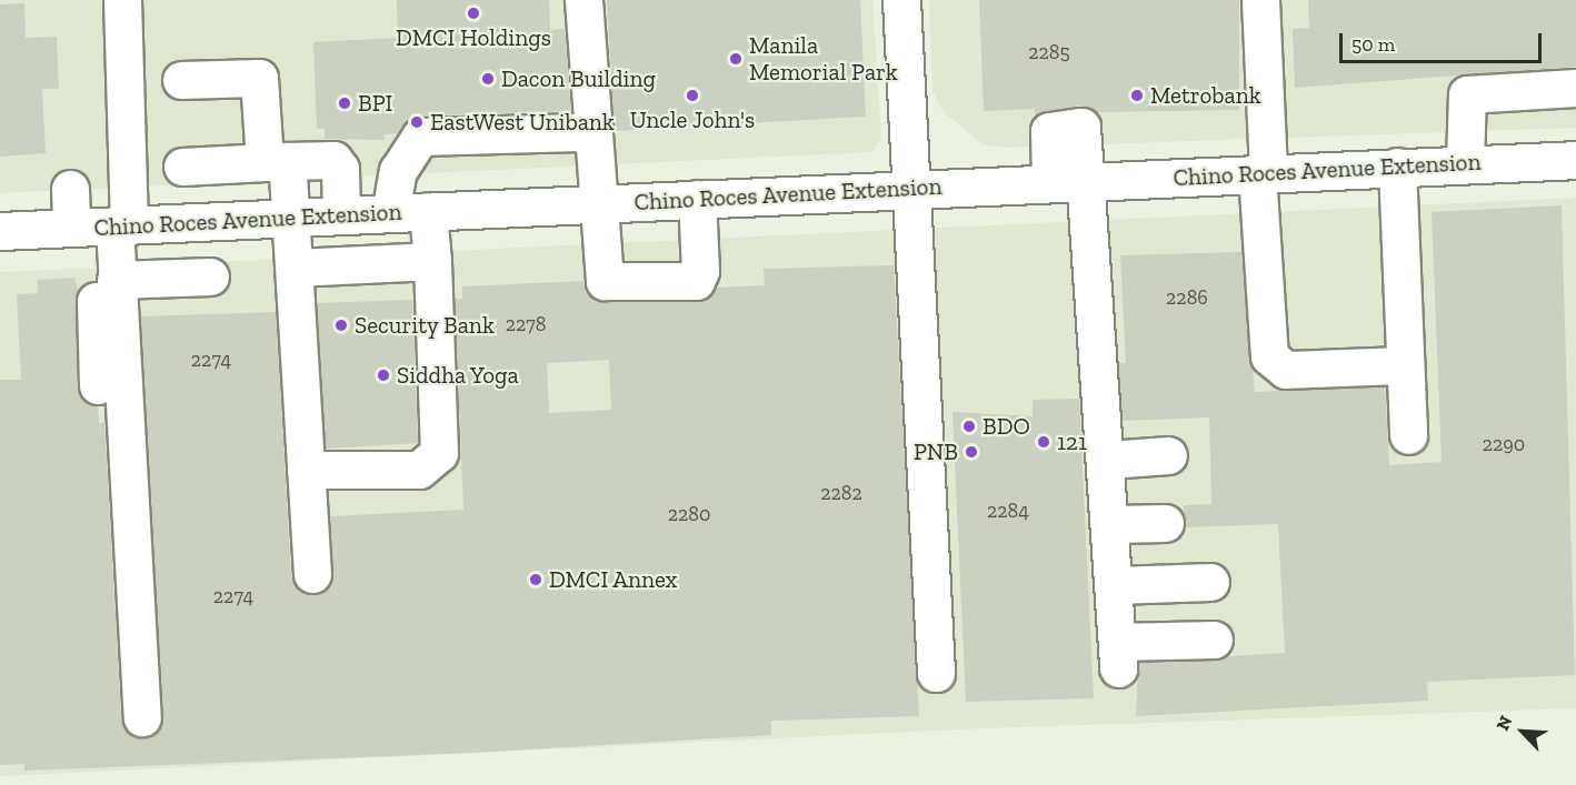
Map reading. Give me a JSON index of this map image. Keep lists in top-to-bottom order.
{
  "streets": {
    "main road": ["Chino Roces Avenue Extension"]
  },
  "places": [
    "DMCI Holdings",
    "Manila Memorial Park",
    "Dacon Building",
    "Uncle John's",
    "Metrobank",
    "BPI",
    "EastWest Unibank",
    "Security Bank",
    "Siddha Yoga",
    "BDO",
    "121",
    "PNB",
    "DMCI Annex"
  ],
  "house_numbers": [
    "2285",
    "2286",
    "2278",
    "2274",
    "2290",
    "2282",
    "2284",
    "2280",
    "2274"
  ],
  "scale_bar": "50 m",
  "north": "top left"
}
